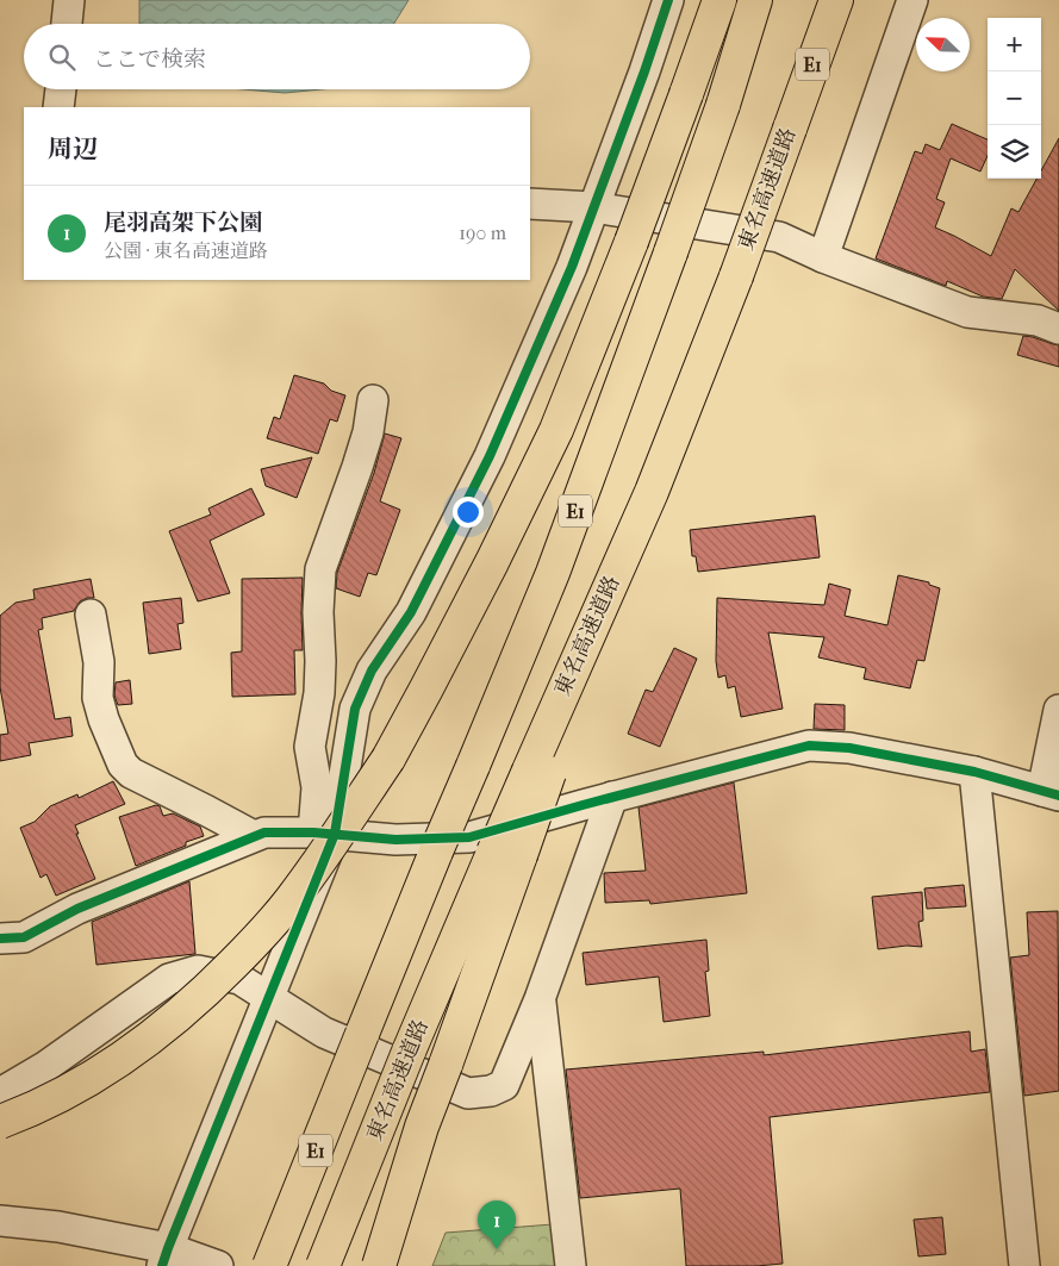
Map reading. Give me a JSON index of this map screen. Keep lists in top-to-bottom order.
{
  "streets": {
    "highway": ["E1", "東名高速道路"]
  },
  "north": "top left",
  "page": {
    "map_buttons": ["+", "−"],
    "search": "ここで検索",
    "heading": "周辺",
    "list": [
      {
        "mark": "1",
        "name": "尾羽高架下公園",
        "note": "公園 · 東名高速道路",
        "value": "190 m"
      }
    ],
    "pins": "1"
  }
}
